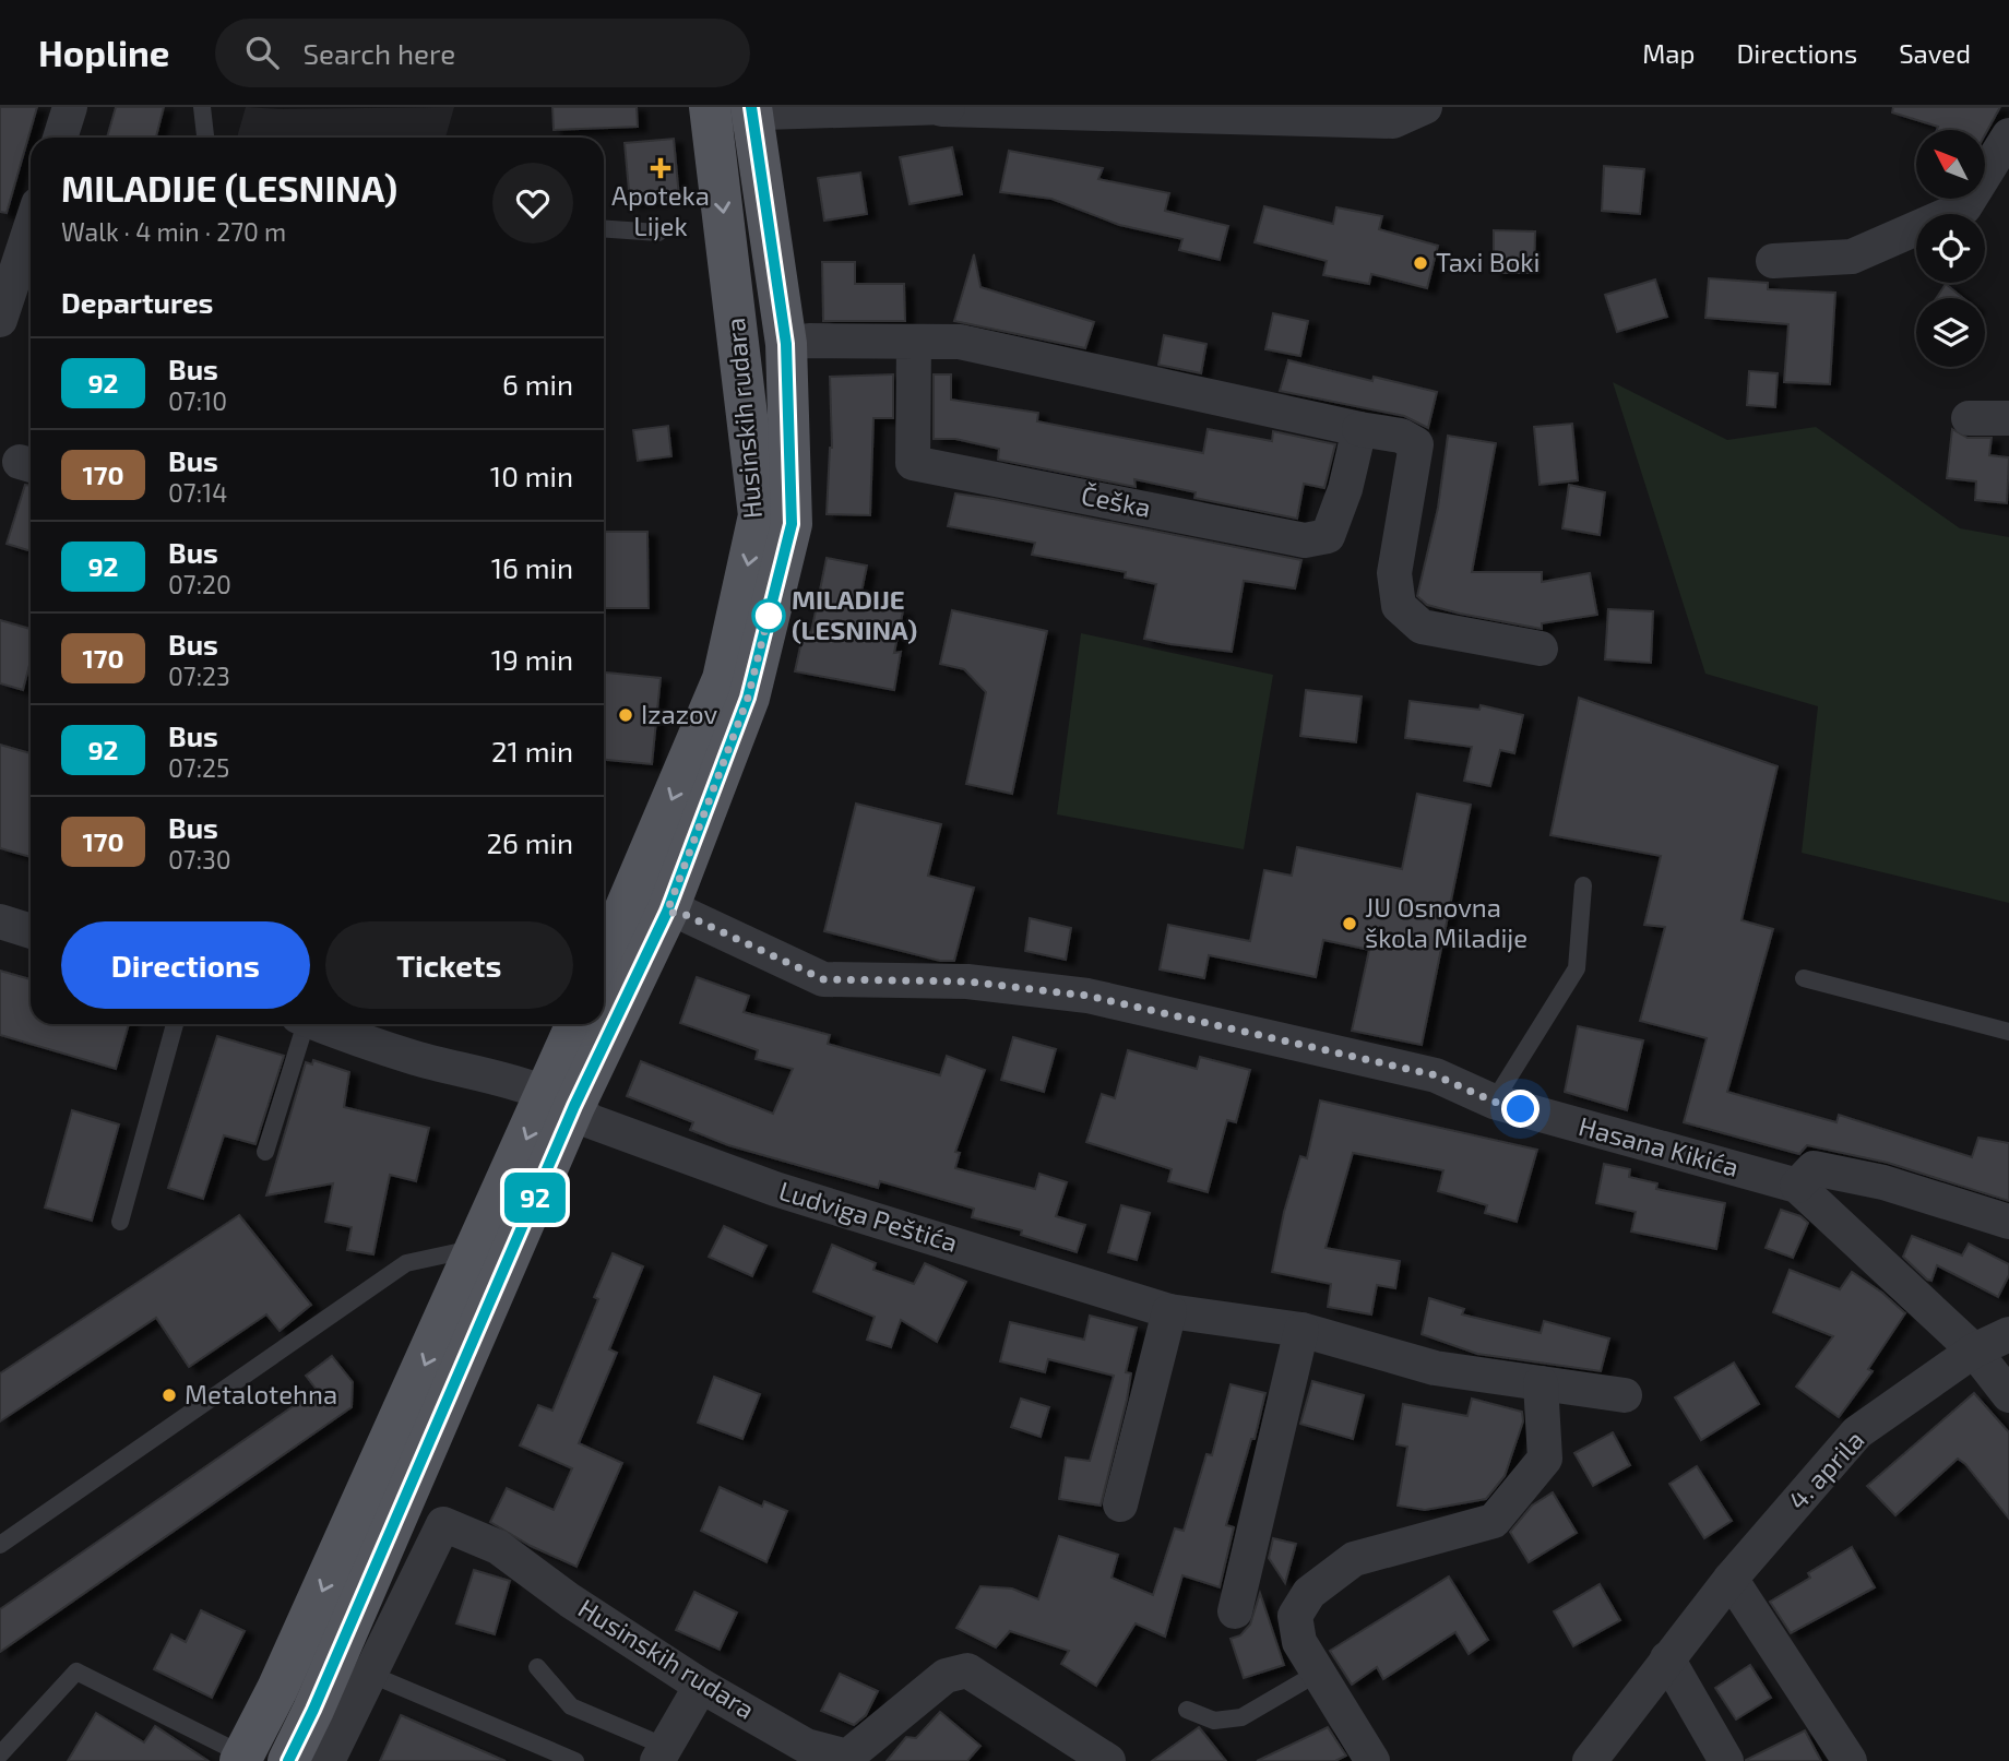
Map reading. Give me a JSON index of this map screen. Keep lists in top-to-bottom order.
{
  "streets": {
    "main road": ["Husinskih rudara"],
    "street": [
      "Češka",
      "Hasana Kikića",
      "Ludviga Peštića",
      "4. aprila"
    ]
  },
  "crossings": [
    ["Husinskih rudara", "Hasana Kikića"],
    ["Husinskih rudara", "Ludviga Peštića"],
    ["Hasana Kikića", "4. aprila"]
  ],
  "places": {
    "health": ["Apoteka Lijek"],
    "other": [
      "Taxi Boki",
      "MILADIJE (LESNINA)",
      "Izazov",
      "JU Osnovna škola Miladije",
      "Metalotehna"
    ]
  },
  "lines": ["bus line 92"],
  "north": "top left",
  "page": {
    "header": "Hopline",
    "search": "Search here",
    "nav": ["Map", "Directions", "Saved"],
    "on_map": "92",
    "heading": [
      ["MILADIJE (LESNINA)", "Walk · 4 min · 270 m"],
      "Departures"
    ],
    "list": [
      {
        "mark": "92",
        "name": "Bus",
        "note": "07:10",
        "value": "6 min"
      },
      {
        "mark": "170",
        "name": "Bus",
        "note": "07:14",
        "value": "10 min"
      },
      {
        "mark": "92",
        "name": "Bus",
        "note": "07:20",
        "value": "16 min"
      },
      {
        "mark": "170",
        "name": "Bus",
        "note": "07:23",
        "value": "19 min"
      },
      {
        "mark": "92",
        "name": "Bus",
        "note": "07:25",
        "value": "21 min"
      },
      {
        "mark": "170",
        "name": "Bus",
        "note": "07:30",
        "value": "26 min"
      }
    ],
    "buttons": ["Directions", "Tickets"]
  }
}
